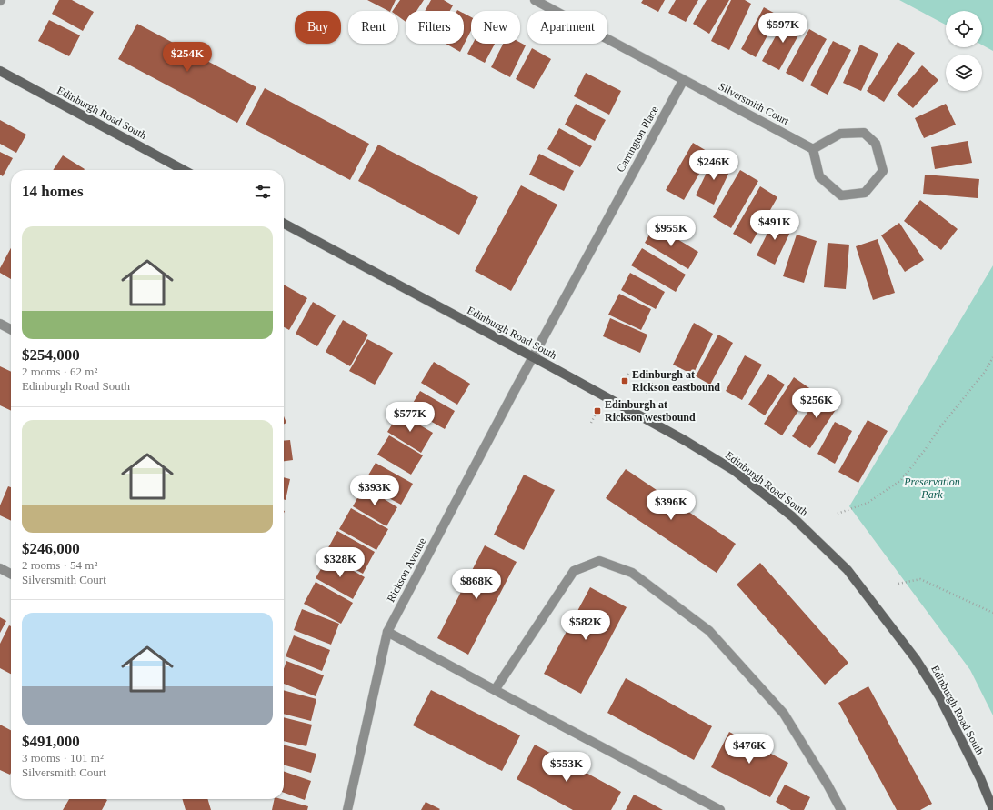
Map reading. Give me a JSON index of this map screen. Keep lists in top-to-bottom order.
{
  "streets": {
    "main road": ["Edinburgh Road South"],
    "street": ["Silversmith Court", "Carrington Place", "Rickson Avenue"]
  },
  "crossings": [
    ["Silversmith Court", "Carrington Place"],
    ["Edinburgh Road South", "Carrington Place"],
    ["Edinburgh Road South", "Rickson Avenue"],
    ["Carrington Place", "Rickson Avenue"]
  ],
  "parks": ["Preservation Park"],
  "places": {
    "transit": ["Edinburgh at Rickson eastbound", "Edinburgh at Rickson westbound"]
  },
  "page": {
    "chip": [
      "Buy",
      "Rent",
      "Filters",
      "New",
      "Apartment"
    ],
    "price": [
      "$597K",
      "$254K",
      "$246K",
      "$491K",
      "$955K",
      "$256K",
      "$577K",
      "$393K",
      "$396K",
      "$328K",
      "$868K",
      "$582K",
      "$476K",
      "$553K"
    ],
    "heading": "14 homes",
    "list": [
      {
        "name": "$254,000",
        "note": "2 rooms · 62 m² · Edinburgh Road South"
      },
      {
        "name": "$246,000",
        "note": "2 rooms · 54 m² · Silversmith Court"
      },
      {
        "name": "$491,000",
        "note": "3 rooms · 101 m² · Silversmith Court"
      }
    ]
  }
}
